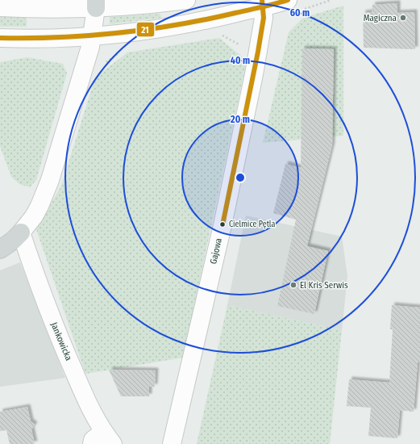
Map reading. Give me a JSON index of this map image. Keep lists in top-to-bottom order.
{
  "streets": {
    "street": ["Gajowa", "Jankowicka"]
  },
  "places": ["Magiczna", "Cielmice Pętla", "El Kris Serwis"],
  "lines": ["transit line 21"],
  "rings": ["60 m", "40 m", "20 m"]
}
